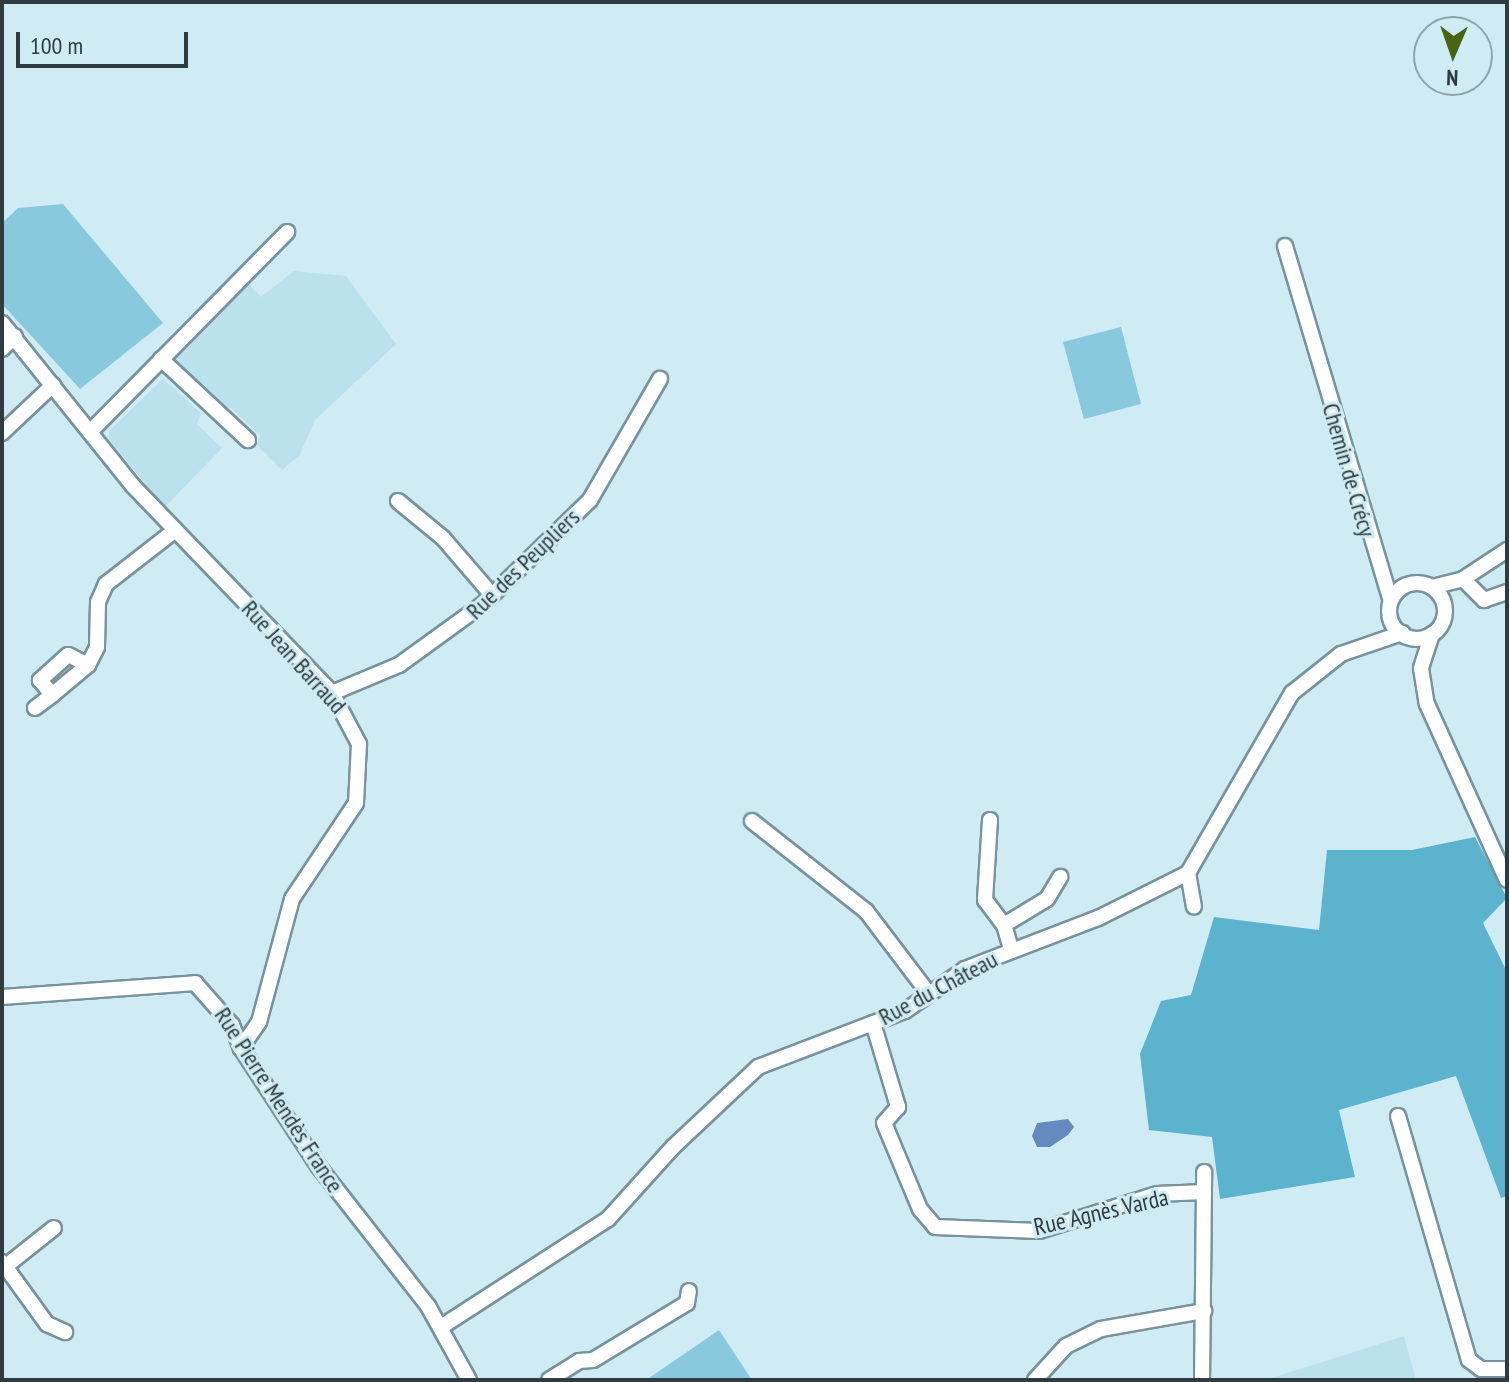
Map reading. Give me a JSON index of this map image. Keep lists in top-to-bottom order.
{
  "streets": {
    "street": [
      "Chemin de Crécy",
      "Rue des Peupliers",
      "Rue Jean Barraud",
      "Rue du Château",
      "Rue Pierre Mendès France",
      "Rue Agnès Varda"
    ]
  },
  "crossings": [
    ["Rue des Peupliers", "Rue Jean Barraud"],
    ["Rue Jean Barraud", "Rue Pierre Mendès France"],
    ["Rue du Château", "Rue Pierre Mendès France"],
    ["Rue du Château", "Rue Agnès Varda"]
  ],
  "scale_bar": "100 m",
  "north": "bottom"
}
